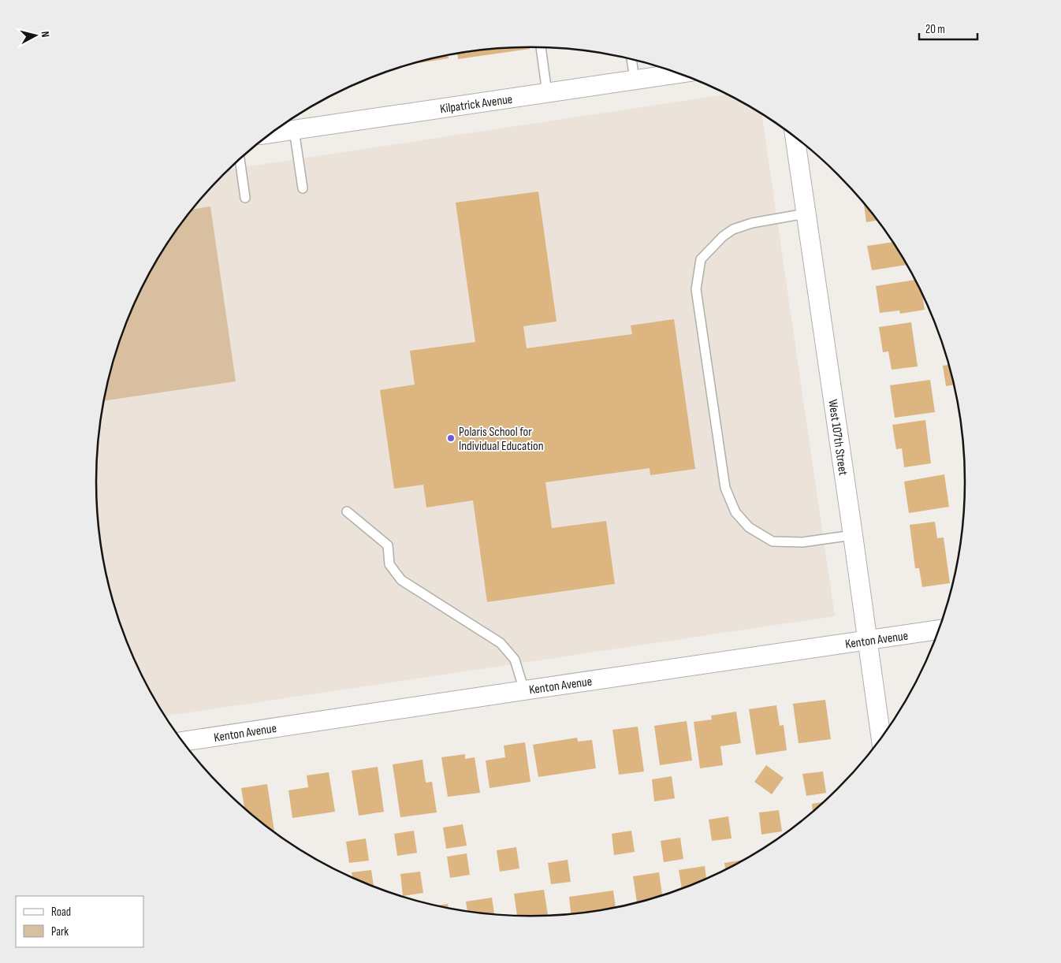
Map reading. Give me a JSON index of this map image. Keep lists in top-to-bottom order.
{
  "streets": {
    "street": ["Kilpatrick Avenue", "West 107th Street", "Kenton Avenue"]
  },
  "crossings": [
    ["West 107th Street", "Kenton Avenue"]
  ],
  "places": ["Polaris School for Individual Education"],
  "legend": ["Road", "Park"],
  "scale_bar": "20 m",
  "north": "right"
}
